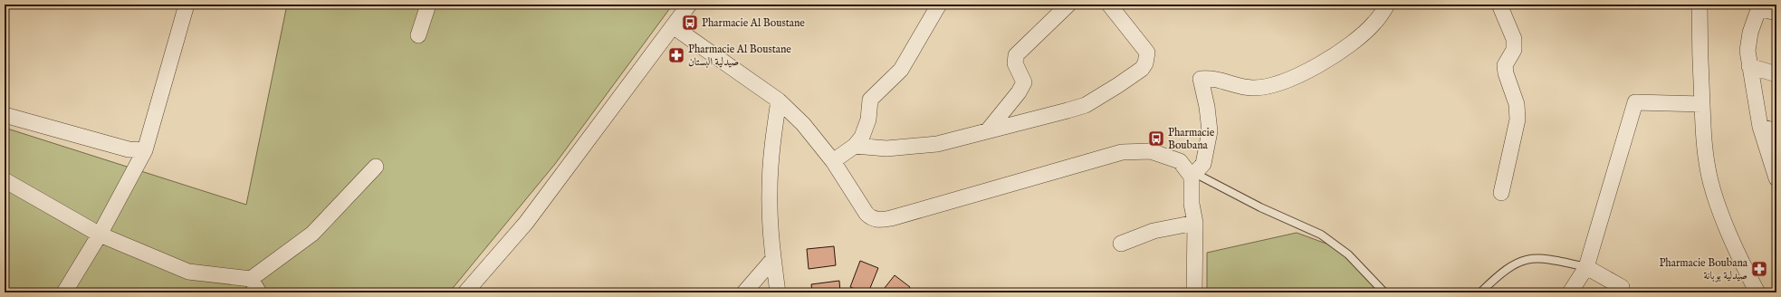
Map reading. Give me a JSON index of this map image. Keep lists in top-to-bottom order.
{
  "places": {
    "bus stop": ["Pharmacie Al Boustane", "Pharmacie Boubana"],
    "pharmacy": ["Pharmacie Al Boustane صيدلية البستان", "Pharmacie Boubana صيدلية بوبانة"]
  }
}
